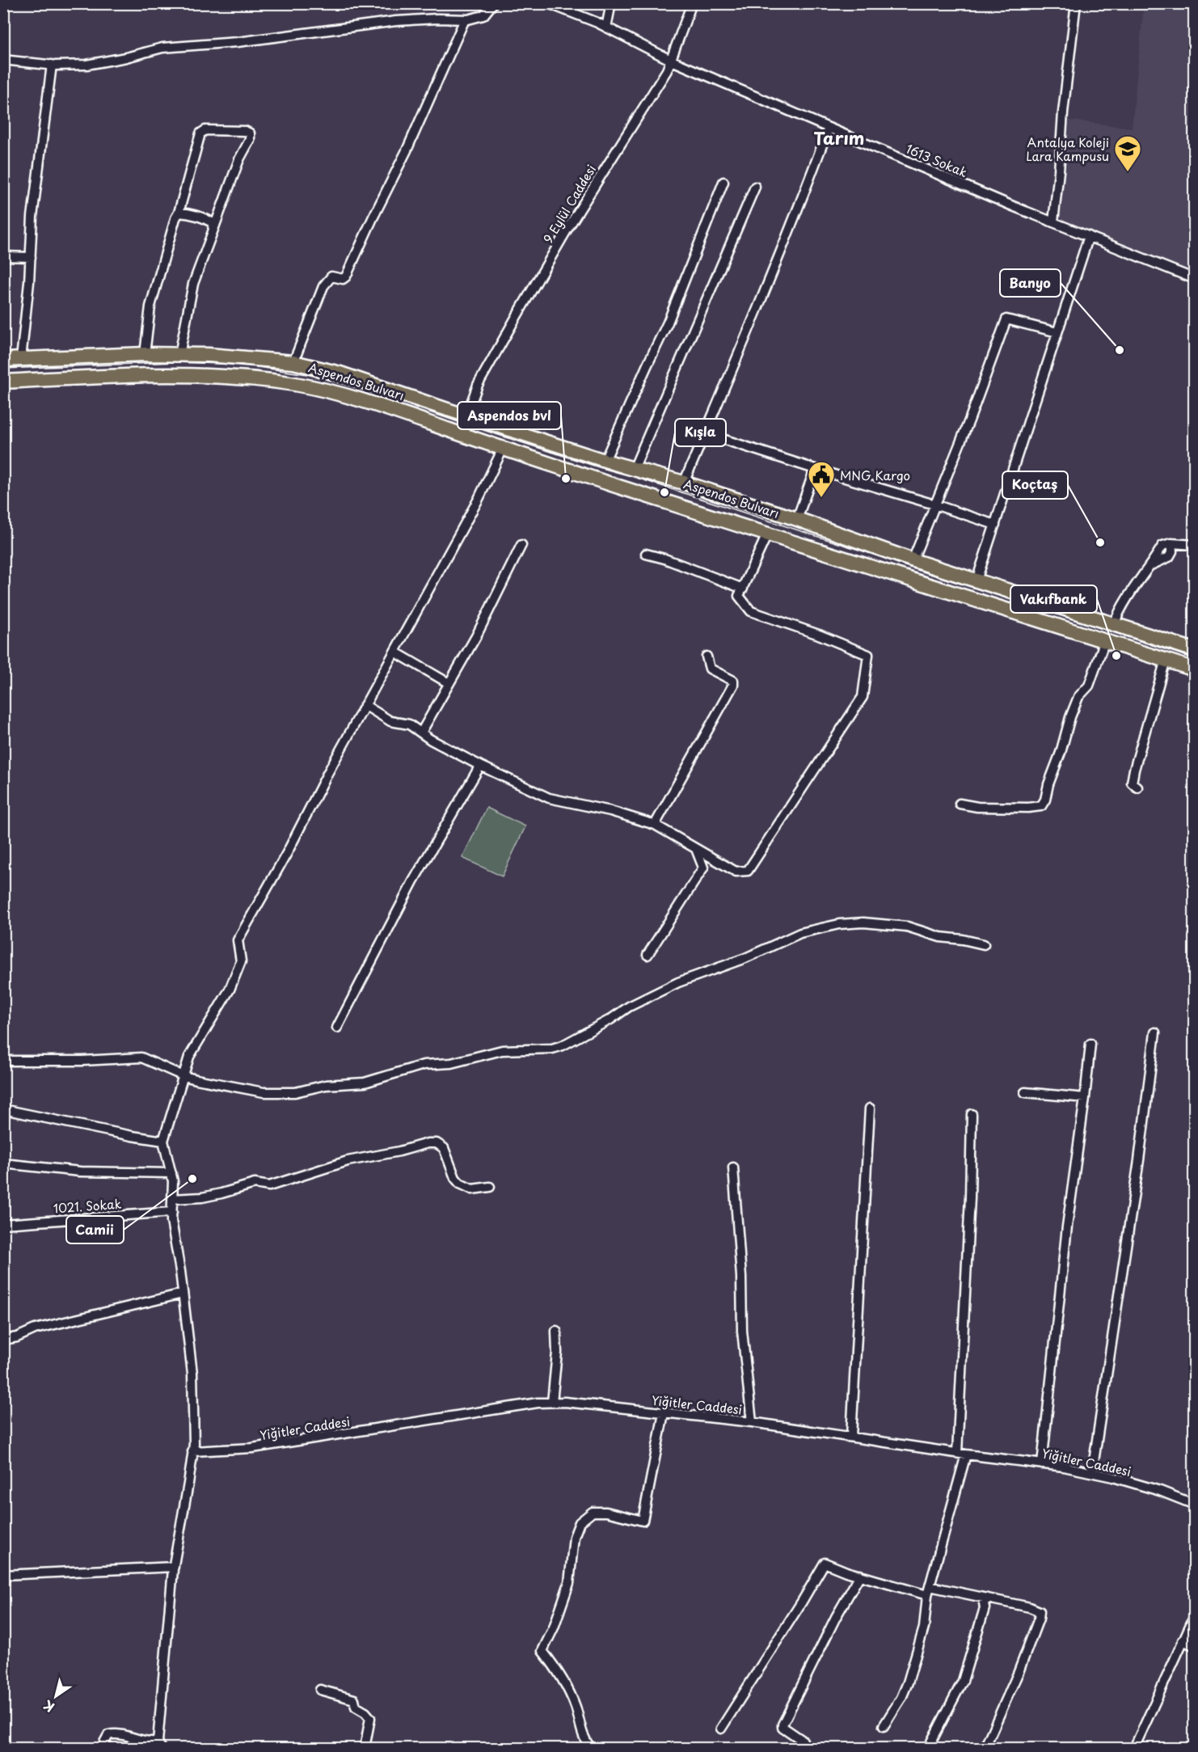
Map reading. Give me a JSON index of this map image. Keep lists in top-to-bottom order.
{
  "streets": {
    "main road": ["Aspendos Bulvarı"],
    "street": [
      "1613 Sokak",
      "9 Eylül Caddesi",
      "1021. Sokak",
      "Yiğitler Caddesi"
    ]
  },
  "crossings": [
    ["1613 Sokak", "9 Eylül Caddesi"],
    ["9 Eylül Caddesi", "Aspendos Bulvarı"]
  ],
  "districts": ["Tarım"],
  "places": {
    "school or university": ["Antalya Koleji Lara Kampusu"],
    "other": [
      "Banyo",
      "Aspendos bvl",
      "Kışla",
      "Koçtaş",
      "Vakıfbank",
      "Camii"
    ],
    "public building": ["MNG Kargo"]
  },
  "north": "bottom left"
}
